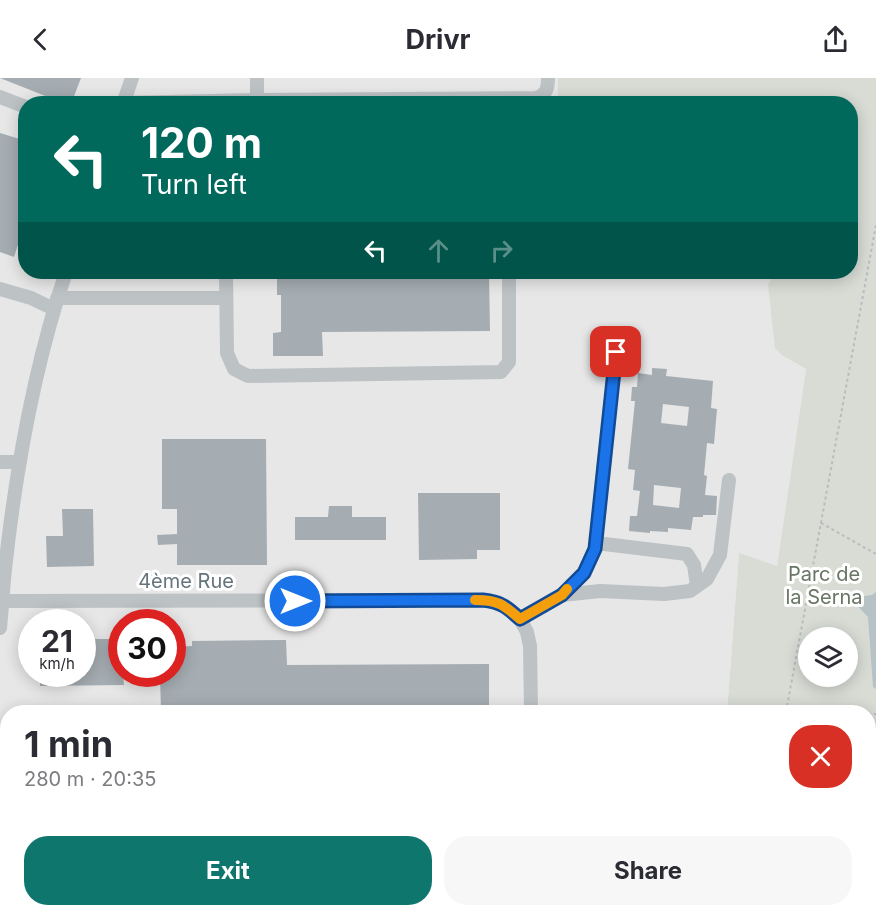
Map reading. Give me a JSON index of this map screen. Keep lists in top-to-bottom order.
{
  "streets": {
    "street": ["4ème Rue"]
  },
  "parks": ["Parc de la Serna"],
  "page": {
    "header": "Drivr",
    "turn": ["120 m", "Turn left"],
    "speed": "21 km/h",
    "limit": "30",
    "heading": ["1 min", "280 m · 20:35"],
    "buttons": ["Exit", "Share"]
  }
}
